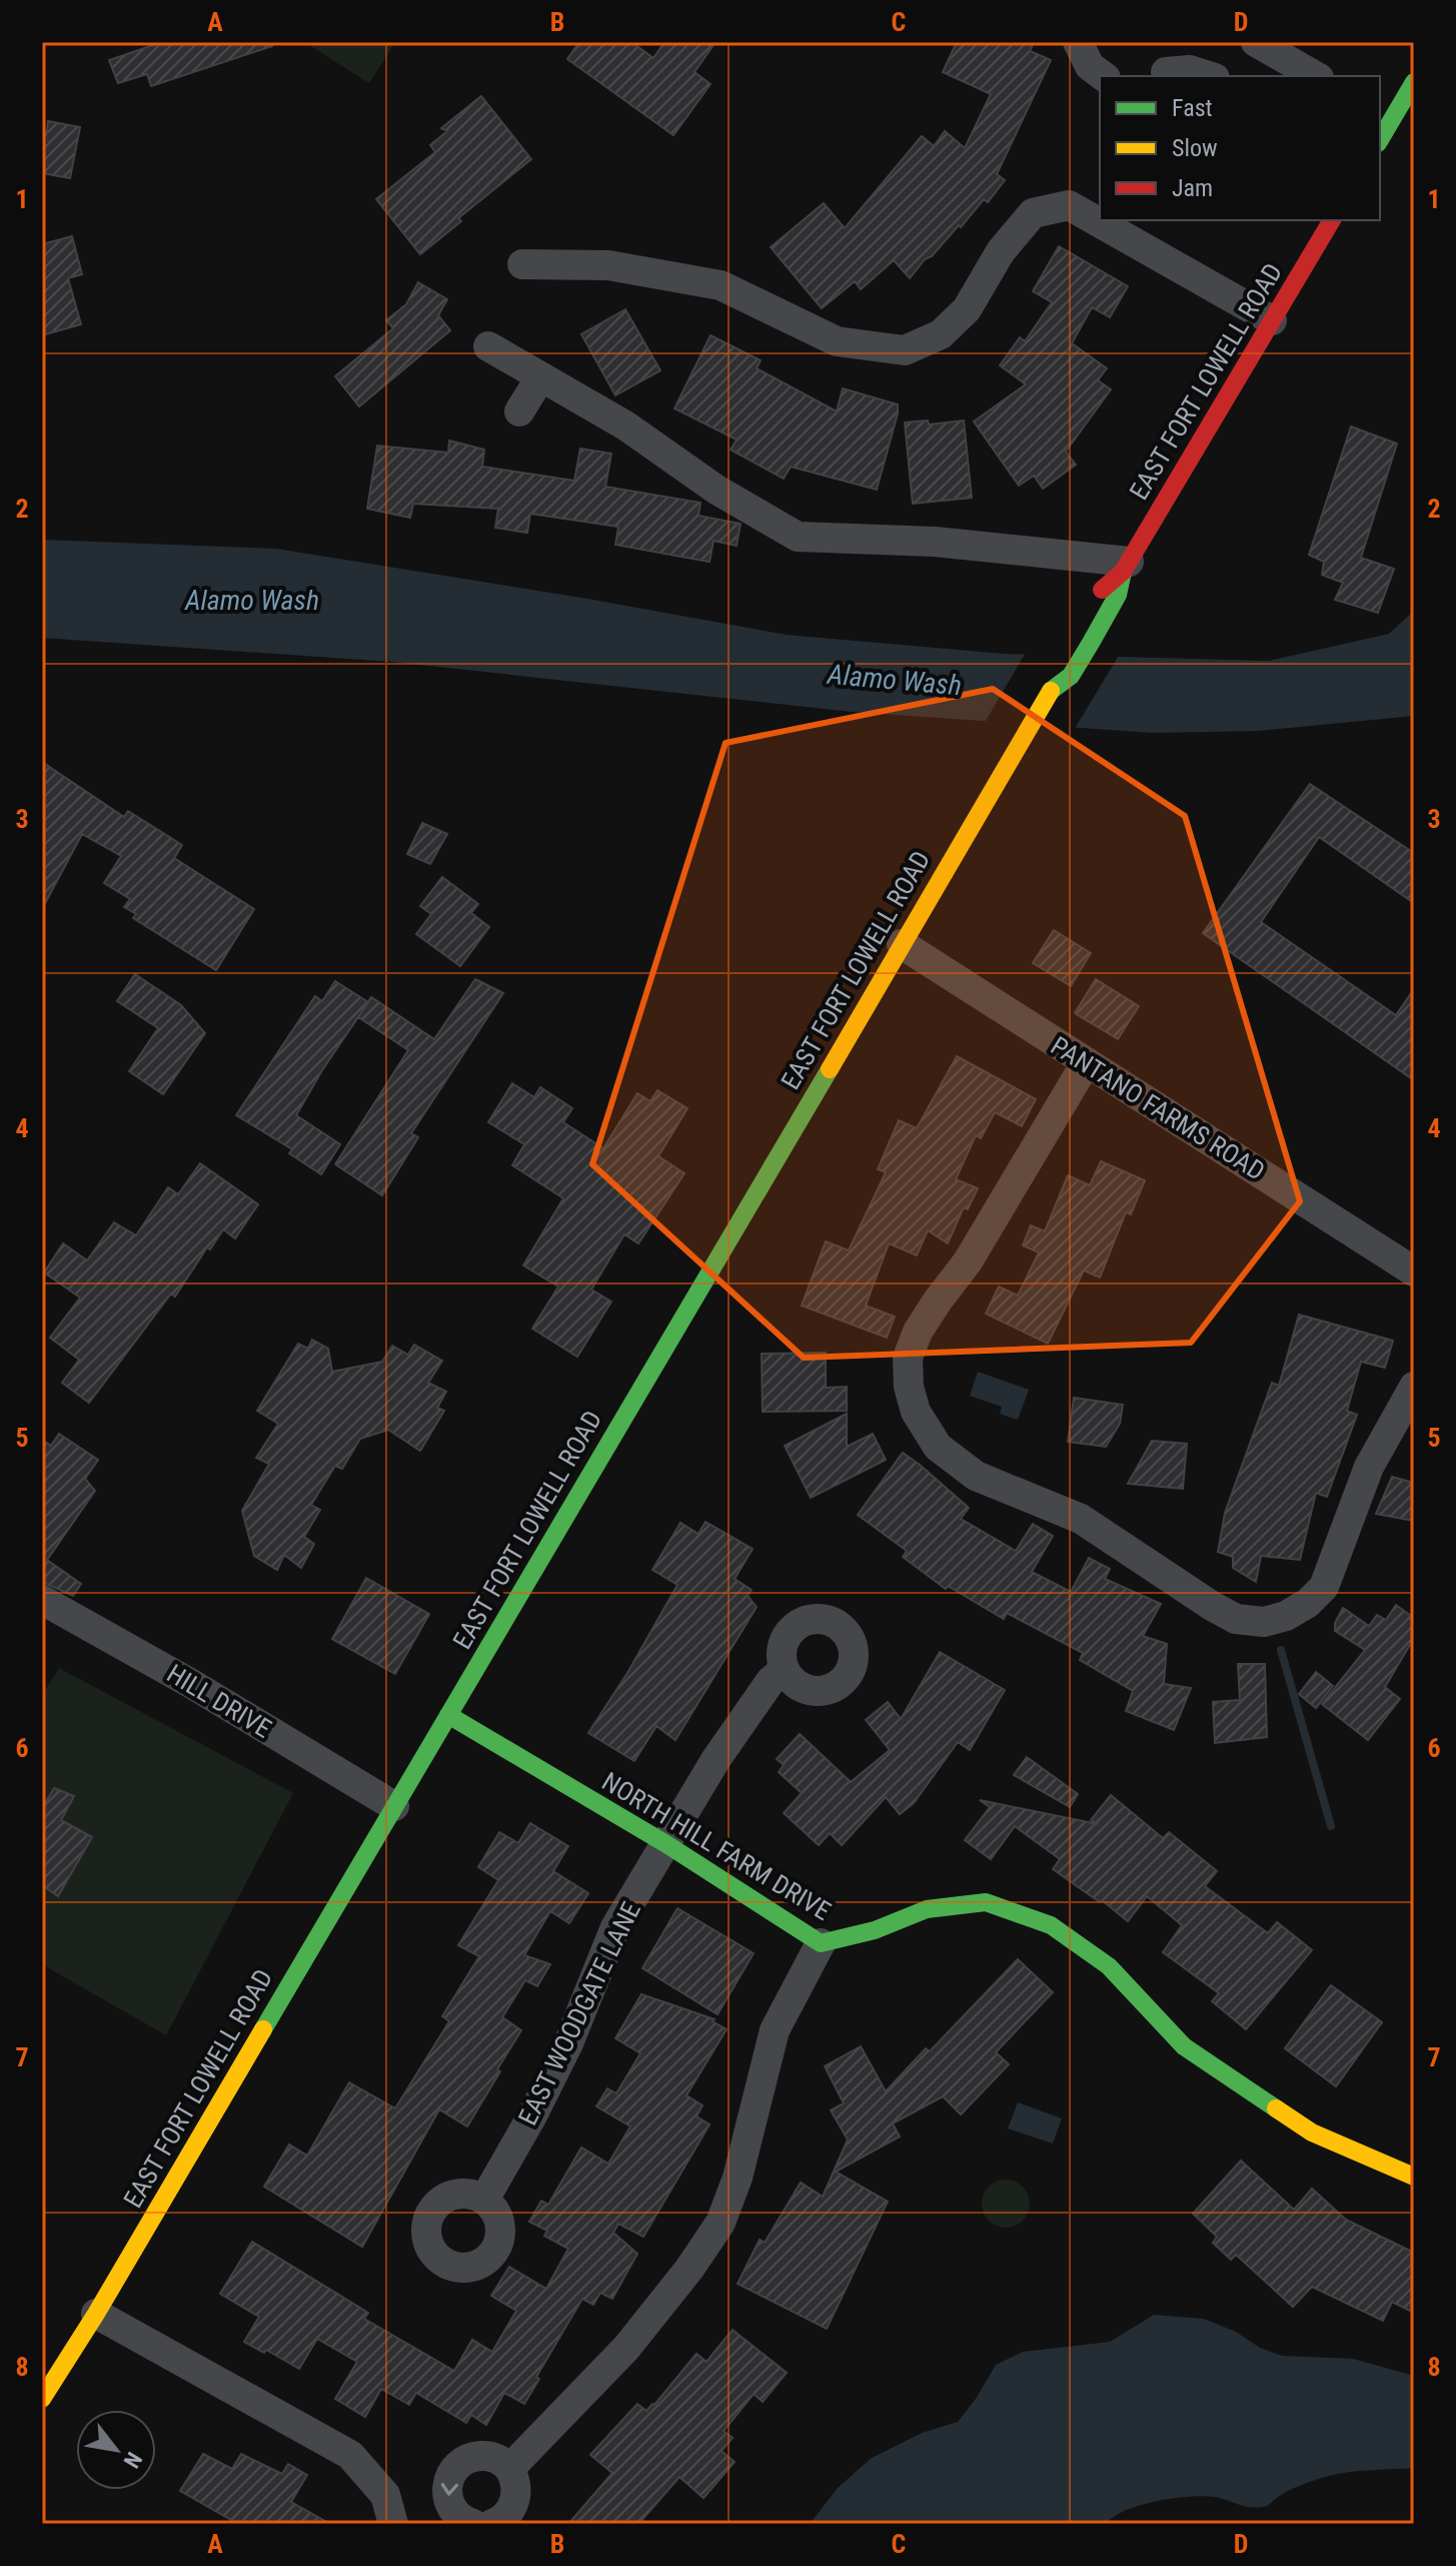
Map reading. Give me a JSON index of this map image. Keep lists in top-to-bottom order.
{
  "streets": {
    "street": [
      "EAST FORT LOWELL ROAD",
      "PANTANO FARMS ROAD",
      "HILL DRIVE",
      "NORTH HILL FARM DRIVE",
      "EAST WOODGATE LANE"
    ]
  },
  "crossings": [
    ["EAST FORT LOWELL ROAD", "PANTANO FARMS ROAD"],
    ["EAST FORT LOWELL ROAD", "HILL DRIVE"],
    ["EAST FORT LOWELL ROAD", "NORTH HILL FARM DRIVE"],
    ["NORTH HILL FARM DRIVE", "EAST WOODGATE LANE"]
  ],
  "water": ["Alamo Wash"],
  "legend": ["Fast", "Slow", "Jam"],
  "north": "bottom right",
  "grid": {
    "columns": [
      "A",
      "B",
      "C",
      "D"
    ],
    "rows": [
      "1",
      "2",
      "3",
      "4",
      "5",
      "6",
      "7",
      "8"
    ]
  }
}
